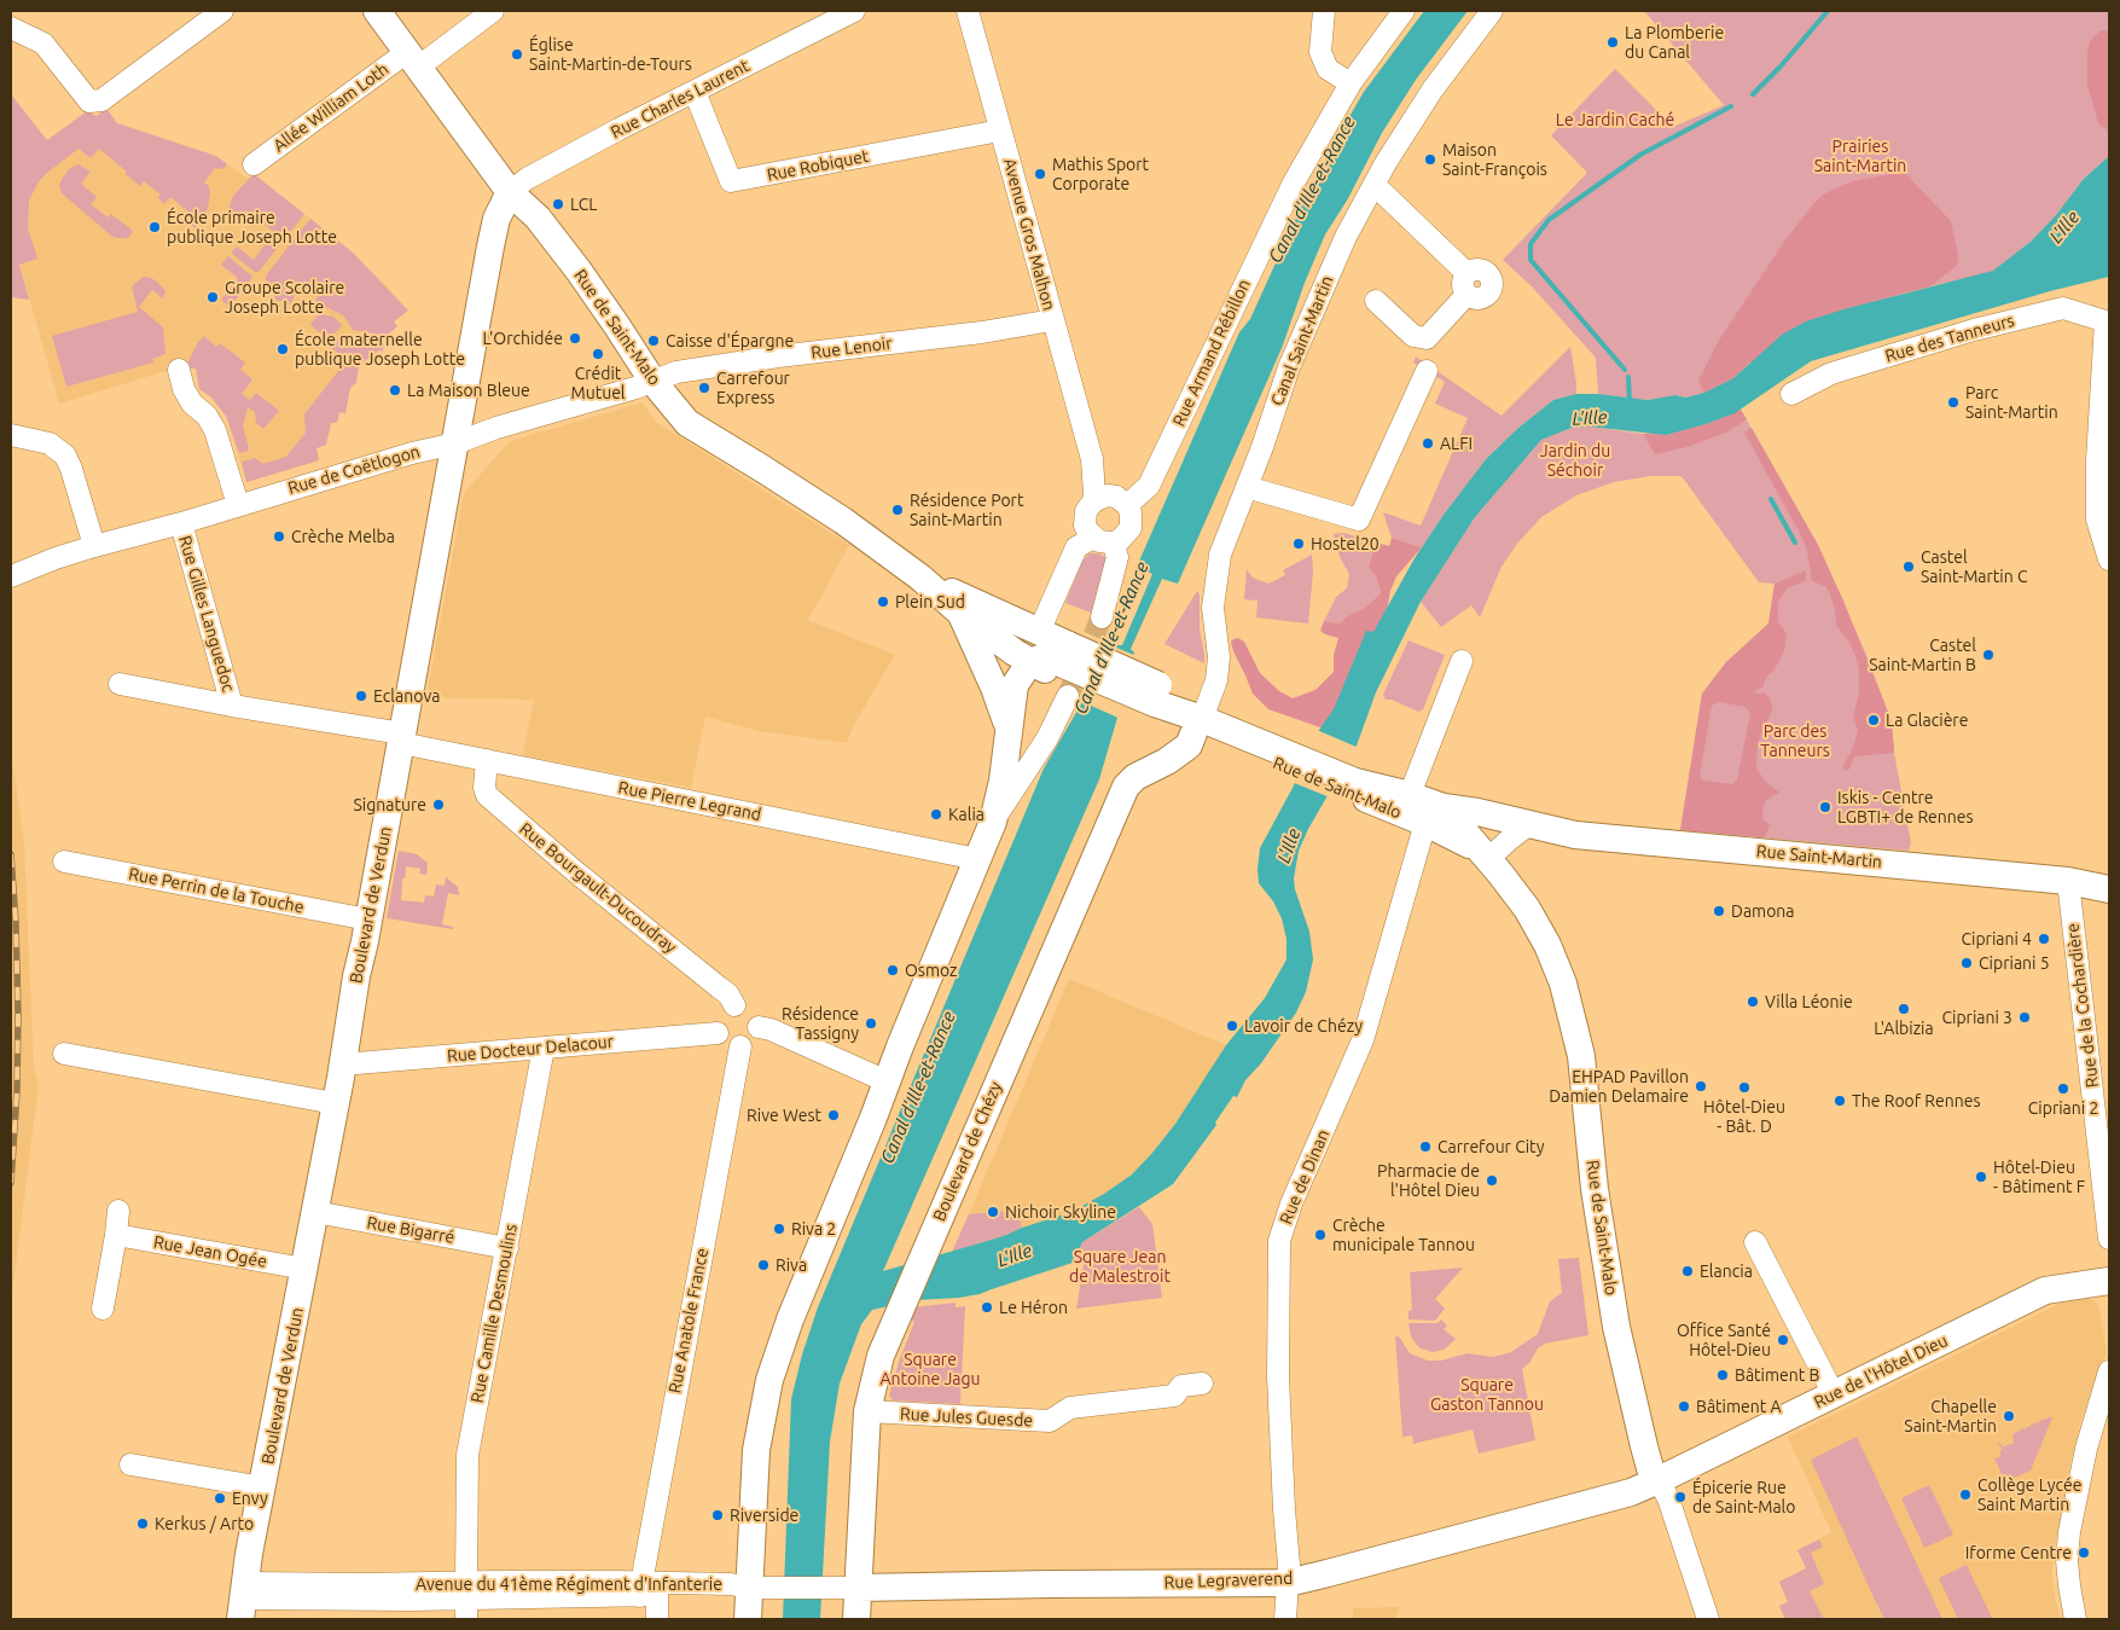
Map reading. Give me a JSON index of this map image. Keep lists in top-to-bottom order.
{
  "streets": {
    "main road": [
      "Rue de Saint-Malo",
      "Rue Saint-Martin",
      "Boulevard de Verdun",
      "Boulevard de Chézy",
      "Rue de l'Hôtel Dieu",
      "Rue Legraverend"
    ],
    "street": [
      "Rue Charles Laurent",
      "Allée William Loth",
      "Rue Robiquet",
      "Avenue Gros Malhon",
      "Rue des Tanneurs",
      "Canal Saint-Martin",
      "Rue Lenoir",
      "Rue Armand Rébillon",
      "Rue de Coëtlogon",
      "Rue Gilles Languedoc",
      "Rue Pierre Legrand",
      "Rue Bourgault-Ducoudray",
      "Rue Perrin de la Touche",
      "Rue de la Cochardière",
      "Rue Docteur Delacour",
      "Rue de Dinan",
      "Rue Bigarré",
      "Rue Jean Ogée",
      "Rue Camille Desmoulins",
      "Rue Anatole France",
      "Rue Jules Guesde",
      "Avenue du 41ème Régiment d'Infanterie"
    ]
  },
  "crossings": [
    ["Rue Charles Laurent", "Rue Robiquet"],
    ["Rue Charles Laurent", "Rue de Saint-Malo"],
    ["Rue Charles Laurent", "Boulevard de Verdun"],
    ["Allée William Loth", "Rue de Saint-Malo"],
    ["Rue Robiquet", "Avenue Gros Malhon"],
    ["Avenue Gros Malhon", "Rue Lenoir"],
    ["Avenue Gros Malhon", "Rue Armand Rébillon"],
    ["Rue de Saint-Malo", "Canal Saint-Martin"],
    ["Rue de Saint-Malo", "Rue Lenoir"],
    ["Rue de Saint-Malo", "Rue de Coëtlogon"],
    ["Rue de Saint-Malo", "Rue Saint-Martin"],
    ["Rue de Saint-Malo", "Boulevard de Verdun"],
    ["Rue de Saint-Malo", "Boulevard de Chézy"],
    ["Rue de Saint-Malo", "Rue de Dinan"],
    ["Rue de Saint-Malo", "Rue de l'Hôtel Dieu"],
    ["Rue de Saint-Malo", "Rue Legraverend"],
    ["Canal Saint-Martin", "Boulevard de Chézy"],
    ["Rue Lenoir", "Rue de Coëtlogon"],
    ["Rue de Coëtlogon", "Rue Gilles Languedoc"],
    ["Rue de Coëtlogon", "Boulevard de Verdun"],
    ["Rue Gilles Languedoc", "Rue Pierre Legrand"],
    ["Rue Gilles Languedoc", "Boulevard de Verdun"],
    ["Rue Pierre Legrand", "Rue Bourgault-Ducoudray"],
    ["Rue Pierre Legrand", "Boulevard de Verdun"],
    ["Rue Saint-Martin", "Rue de la Cochardière"],
    ["Rue Saint-Martin", "Rue de Dinan"],
    ["Rue Bourgault-Ducoudray", "Rue Docteur Delacour"],
    ["Rue Bourgault-Ducoudray", "Rue Anatole France"],
    ["Rue Perrin de la Touche", "Boulevard de Verdun"],
    ["Boulevard de Verdun", "Rue Docteur Delacour"],
    ["Boulevard de Verdun", "Rue Bigarré"],
    ["Boulevard de Verdun", "Rue Jean Ogée"],
    ["Boulevard de Verdun", "Avenue du 41ème Régiment d'Infanterie"],
    ["Rue Docteur Delacour", "Rue Camille Desmoulins"],
    ["Rue Docteur Delacour", "Rue Anatole France"],
    ["Boulevard de Chézy", "Rue Jules Guesde"],
    ["Boulevard de Chézy", "Rue Legraverend"],
    ["Boulevard de Chézy", "Avenue du 41ème Régiment d'Infanterie"],
    ["Rue de Dinan", "Rue Legraverend"],
    ["Rue Bigarré", "Rue Camille Desmoulins"],
    ["Rue Camille Desmoulins", "Avenue du 41ème Régiment d'Infanterie"],
    ["Rue Anatole France", "Avenue du 41ème Régiment d'Infanterie"],
    ["Rue de l'Hôtel Dieu", "Rue Legraverend"],
    ["Rue Legraverend", "Avenue du 41ème Régiment d'Infanterie"]
  ],
  "water": ["Canal d'Ille-et-Rance", "L'Ille"],
  "parks": [
    "Le Jardin Caché",
    "Prairies Saint-Martin",
    "Jardin du Séchoir",
    "Parc des Tanneurs",
    "Square Jean de Malestroit",
    "Square Antoine Jagu",
    "Square Gaston Tannou"
  ],
  "places": [
    "La Plomberie du Canal",
    "Église Saint-Martin-de-Tours",
    "Maison Saint-François",
    "Mathis Sport Corporate",
    "LCL",
    "École primaire publique Joseph Lotte",
    "Groupe Scolaire Joseph Lotte",
    "L'Orchidée",
    "Caisse d'Épargne",
    "École maternelle publique Joseph Lotte",
    "Crédit Mutuel",
    "Carrefour Express",
    "La Maison Bleue",
    "Parc Saint-Martin",
    "ALFI",
    "Résidence Port Saint-Martin",
    "Crèche Melba",
    "Hostel20",
    "Castel Saint-Martin C",
    "Plein Sud",
    "Castel Saint-Martin B",
    "Eclanova",
    "La Glacière",
    "Signature",
    "Iskis - Centre LGBTI+ de Rennes",
    "Kalia",
    "Damona",
    "Cipriani 4",
    "Cipriani 5",
    "Osmoz",
    "Villa Léonie",
    "L'Albizia",
    "Cipriani 3",
    "Résidence Tassigny",
    "Lavoir de Chézy",
    "EHPAD Pavillon Damien Delamaire",
    "Hôtel-Dieu - Bât. D",
    "Cipriani 2",
    "The Roof Rennes",
    "Rive West",
    "Carrefour City",
    "Hôtel-Dieu - Bâtiment F",
    "Pharmacie de l'Hôtel Dieu",
    "Nichoir Skyline",
    "Riva 2",
    "Crèche municipale Tannou",
    "Riva",
    "Elancia",
    "Le Héron",
    "Office Santé Hôtel-Dieu",
    "Bâtiment B",
    "Bâtiment A",
    "Chapelle Saint-Martin",
    "Collège Lycée Saint Martin",
    "Épicerie Rue de Saint-Malo",
    "Envy",
    "Riverside",
    "Kerkus / Arto",
    "Iforme Centre"
  ]
}
